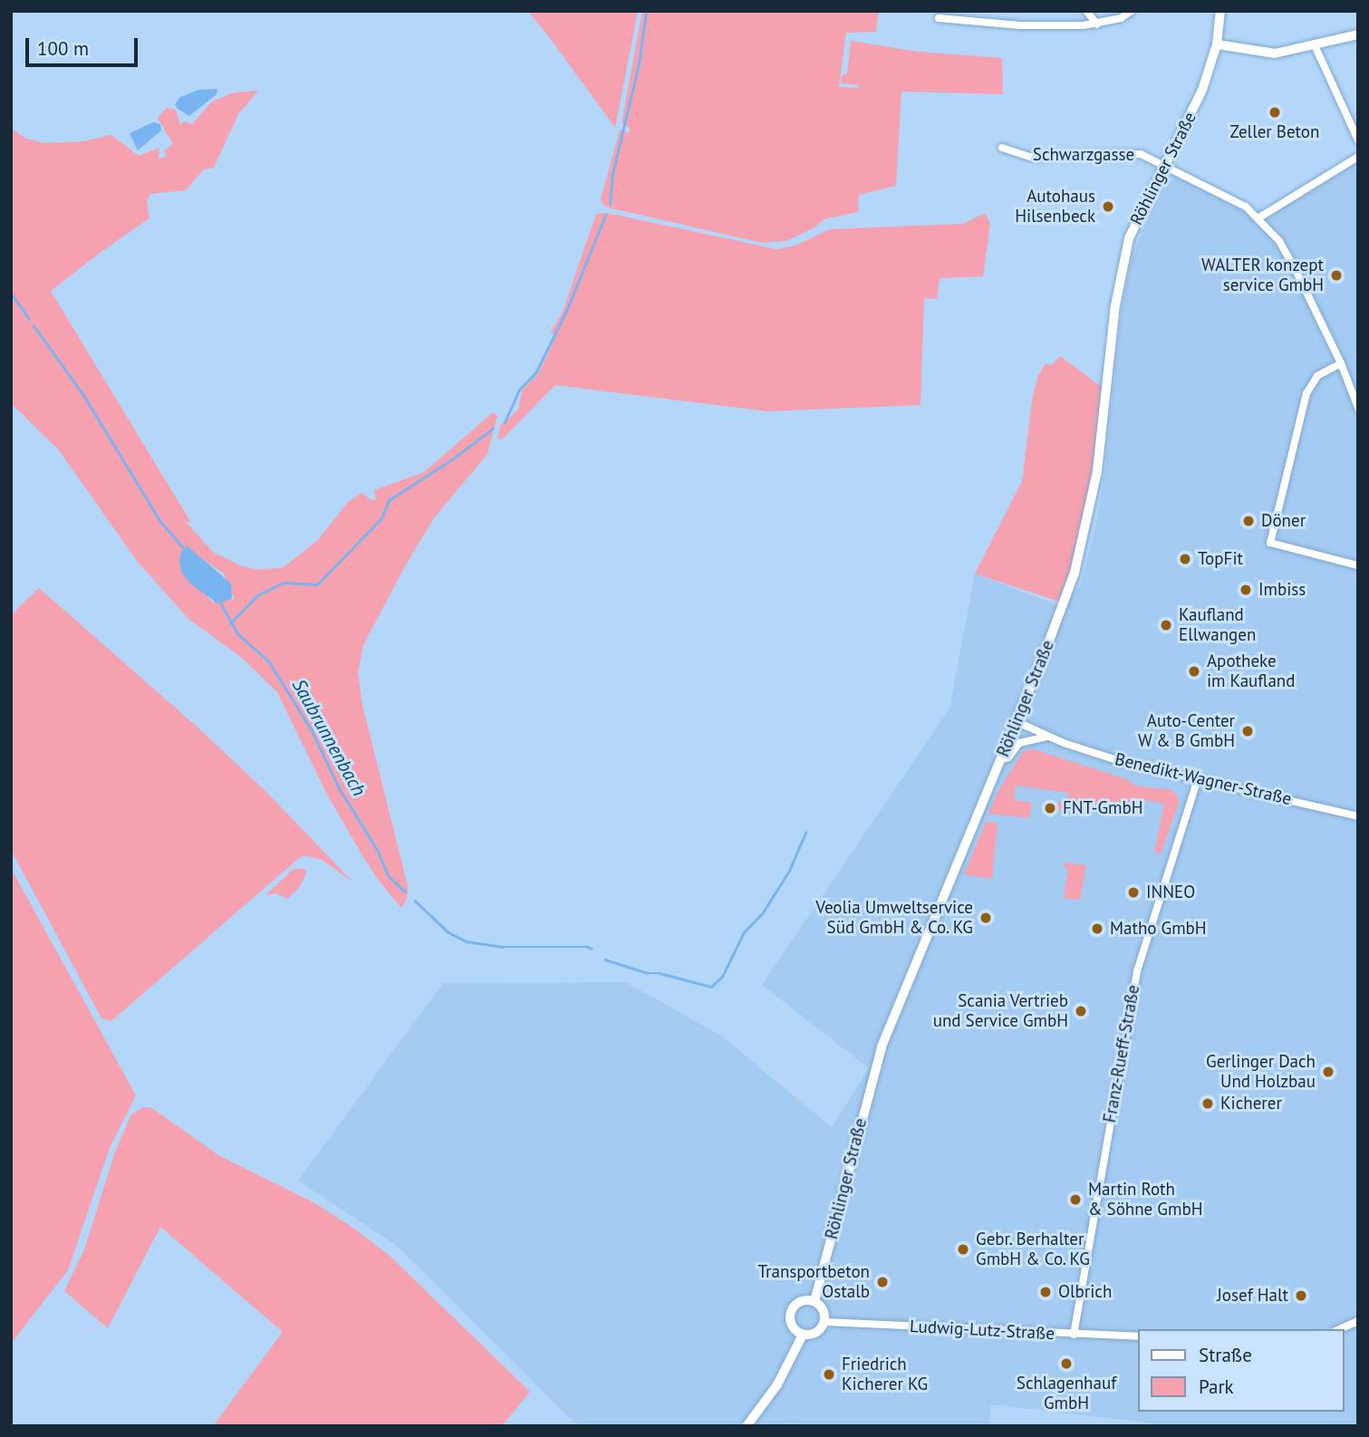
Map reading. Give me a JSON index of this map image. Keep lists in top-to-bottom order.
{
  "streets": {
    "street": [
      "Schwarzgasse",
      "Röhlinger Straße",
      "Benedikt-Wagner-Straße",
      "Franz-Rueff-Straße",
      "Ludwig-Lutz-Straße"
    ]
  },
  "crossings": [
    ["Schwarzgasse", "Röhlinger Straße"],
    ["Röhlinger Straße", "Benedikt-Wagner-Straße"],
    ["Röhlinger Straße", "Ludwig-Lutz-Straße"],
    ["Benedikt-Wagner-Straße", "Franz-Rueff-Straße"],
    ["Franz-Rueff-Straße", "Ludwig-Lutz-Straße"]
  ],
  "water": ["Saubrunnenbach"],
  "places": [
    "Zeller Beton",
    "Autohaus Hilsenbeck",
    "WALTER konzept service GmbH",
    "Döner",
    "TopFit",
    "Imbiss",
    "Kaufland Ellwangen",
    "Apotheke im Kaufland",
    "Auto-Center W & B GmbH",
    "FNT-GmbH",
    "INNEO",
    "Veolia Umweltservice Süd GmbH & Co. KG",
    "Matho GmbH",
    "Scania Vertrieb und Service GmbH",
    "Gerlinger Dach Und Holzbau",
    "Kicherer",
    "Martin Roth & Söhne GmbH",
    "Gebr. Berhalter GmbH & Co. KG",
    "Transportbeton Ostalb",
    "Olbrich",
    "Josef Halt",
    "Schlagenhauf GmbH",
    "Friedrich Kicherer KG"
  ],
  "legend": ["Straße", "Park"],
  "scale_bar": "100 m"
}
